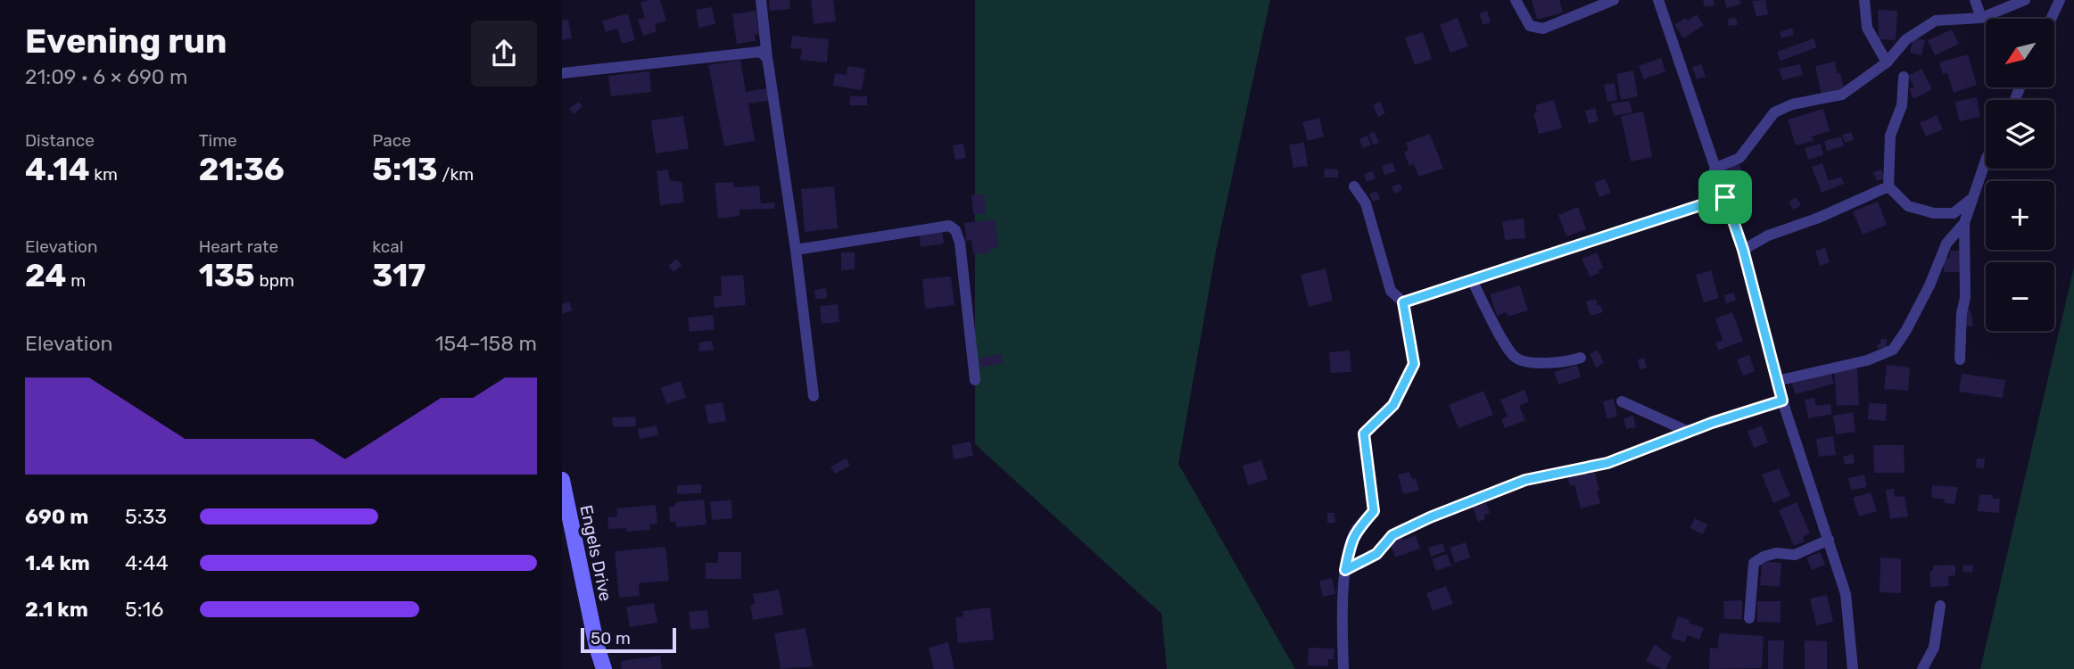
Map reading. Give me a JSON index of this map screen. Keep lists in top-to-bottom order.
{
  "streets": {
    "street": ["Engels Drive"]
  },
  "scale_bar": "50 m",
  "north": "bottom left",
  "page": {
    "heading": ["Evening run", "21:09 · 6 × 690 m"],
    "map_buttons": ["+", "−"],
    "stats": [
      ["Distance", "4.14 km"],
      ["Time", "21:36"],
      ["Pace", "5:13 /km"],
      ["Elevation", "24 m"],
      ["Heart rate", "135 bpm"],
      ["kcal", "317"]
    ],
    "chart": ["Elevation", "154–158 m"],
    "list": [
      {
        "name": "690 m",
        "note": "5:33"
      },
      {
        "name": "1.4 km",
        "note": "4:44"
      },
      {
        "name": "2.1 km",
        "note": "5:16"
      }
    ],
    "scale": "50 m"
  }
}
